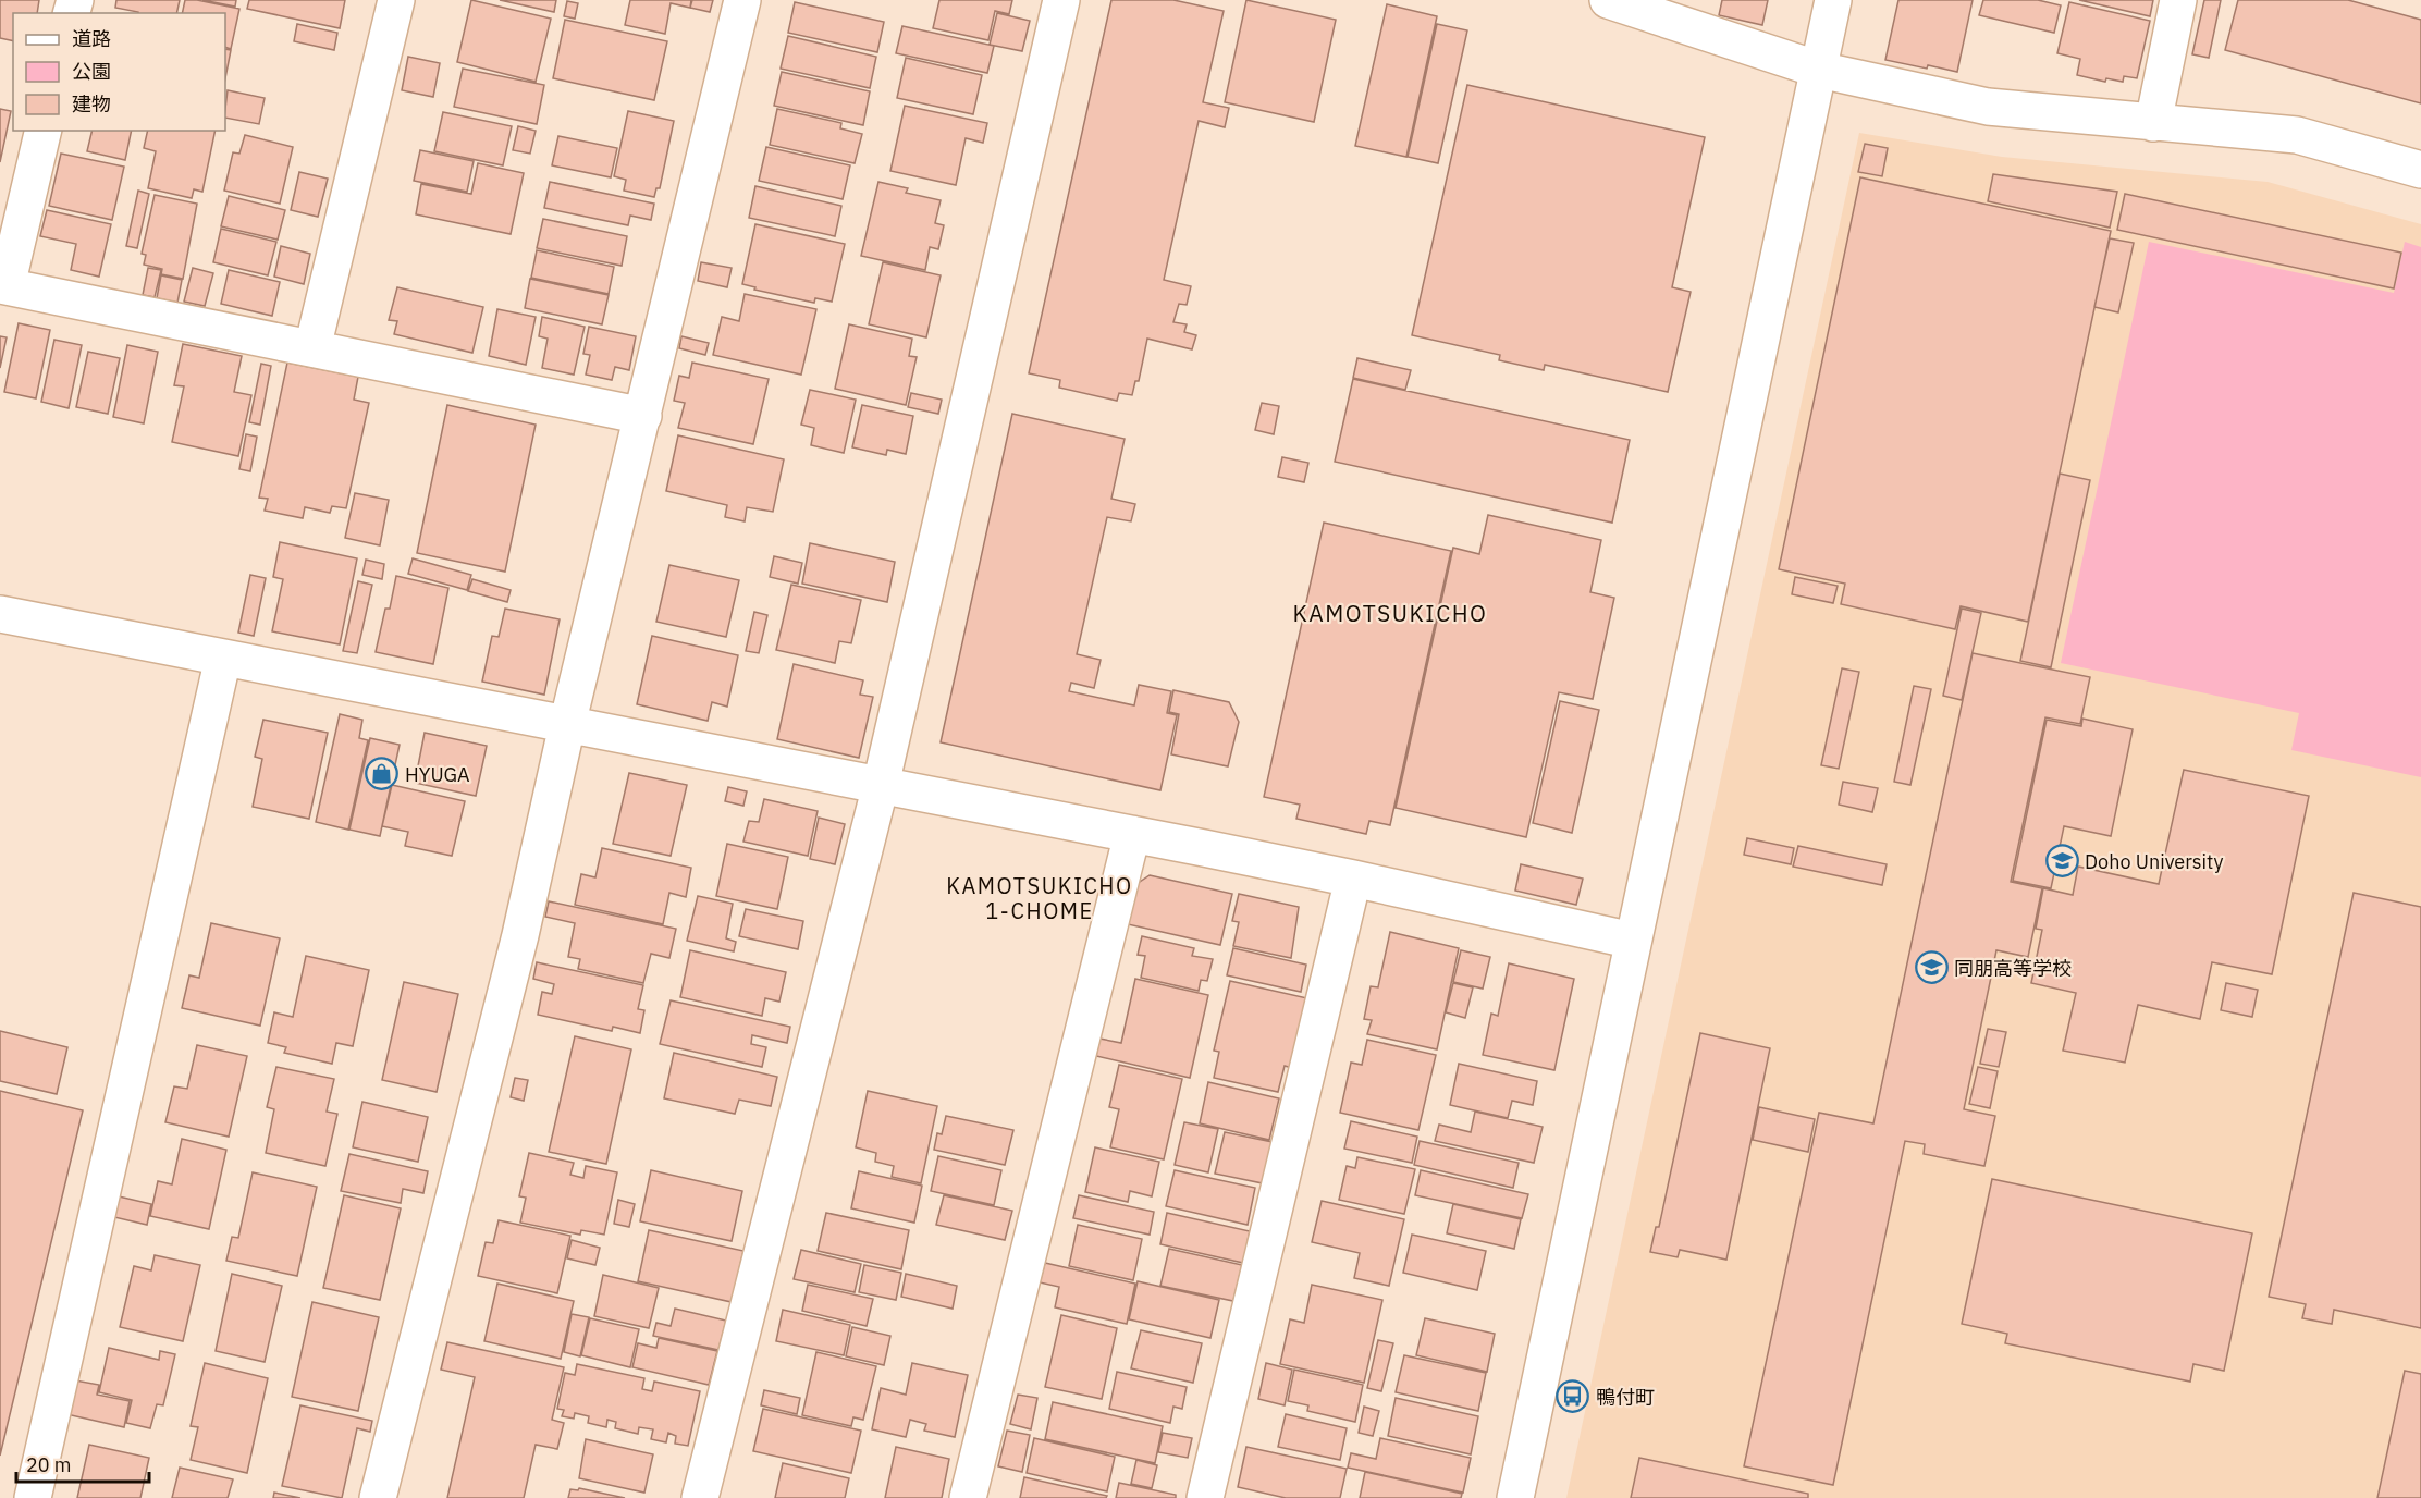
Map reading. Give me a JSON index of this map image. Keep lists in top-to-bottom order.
{
  "districts": ["KAMOTSUKICHO", "KAMOTSUKICHO 1-CHOME"],
  "places": {
    "shop": ["HYUGA"],
    "school or university": ["Doho University", "同朋高等学校"],
    "bus stop": ["鴨付町"]
  },
  "legend": ["道路", "公園", "建物"],
  "scale_bar": "20 m"
}
